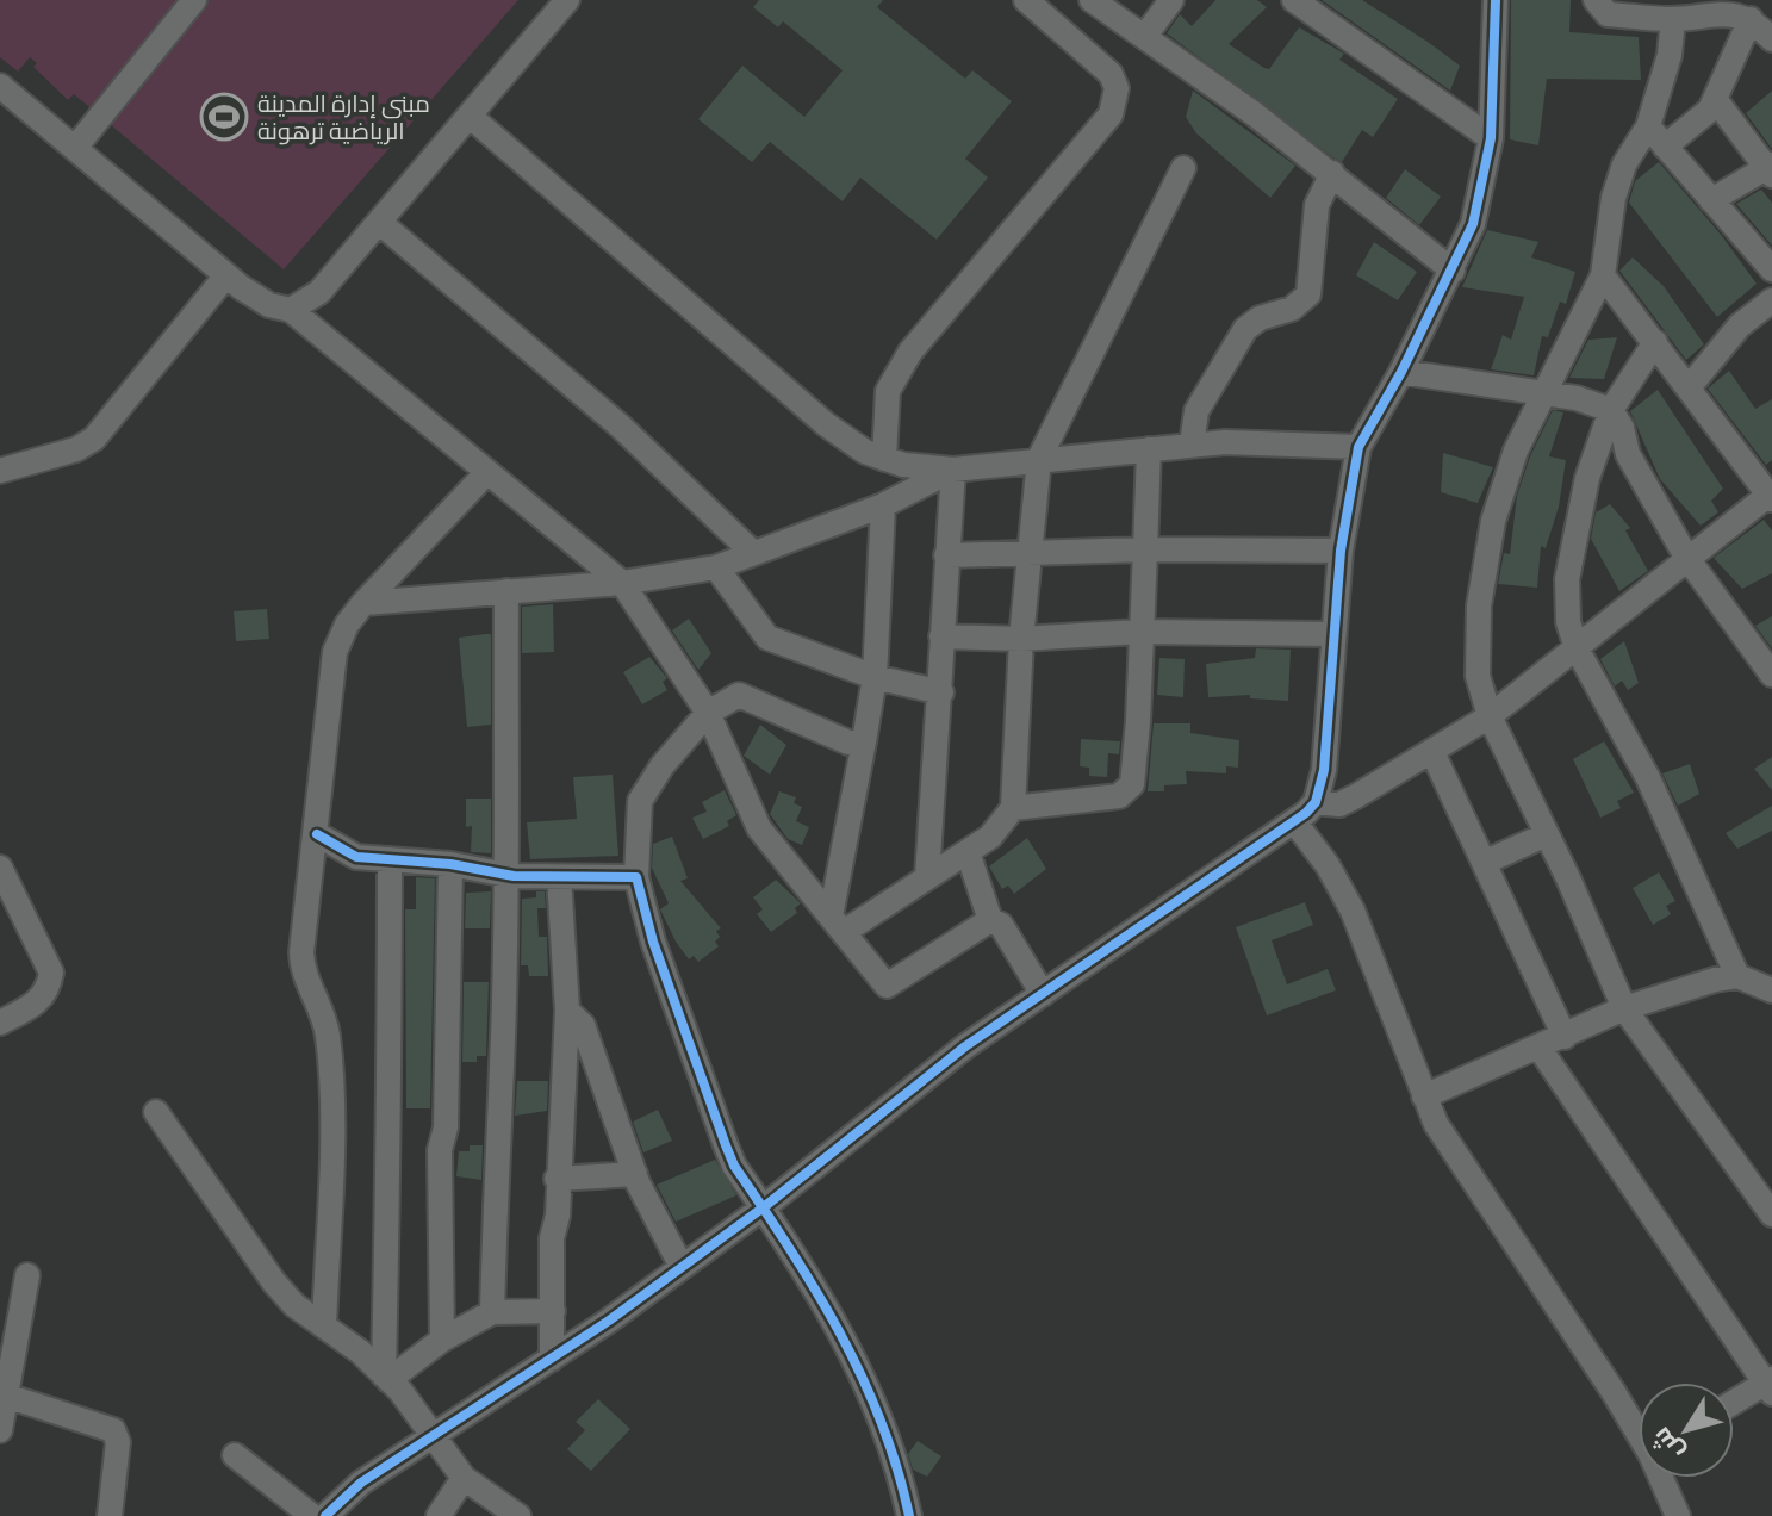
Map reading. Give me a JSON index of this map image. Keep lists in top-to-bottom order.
{
  "places": {
    "sports": ["مبنى إدارة المدينة الرياضية ترهونة"]
  },
  "north": "bottom left"
}
